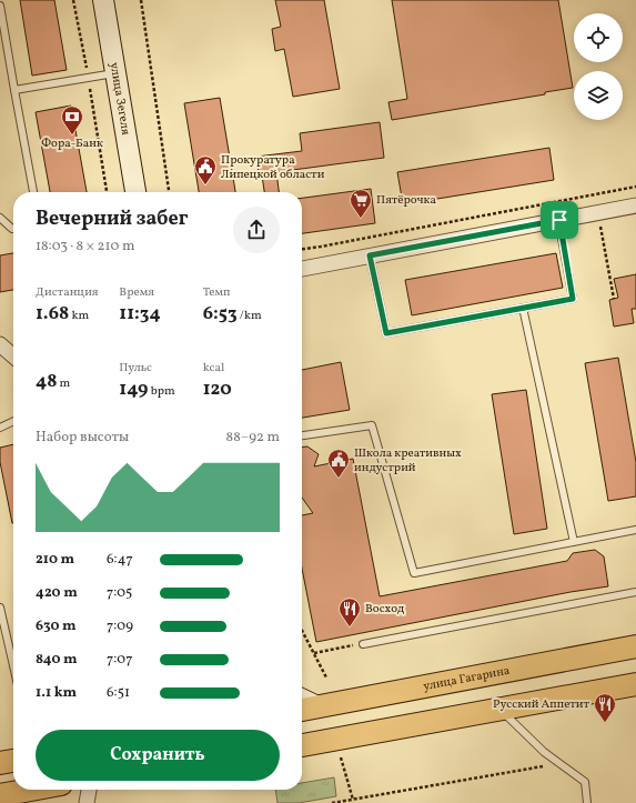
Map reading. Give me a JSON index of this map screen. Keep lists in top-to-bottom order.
{
  "streets": {
    "main road": ["улица Зегеля", "улица Гагарина"]
  },
  "places": {
    "bank": ["Фора-Банк"],
    "public building": ["Прокуратура Липецкой области", "Школа креативных индустрий"],
    "supermarket": ["Пятёрочка"],
    "restaurant": ["Восход", "Русский Аппетит"]
  },
  "page": {
    "heading": ["Вечерний забег", "18:03 · 8 × 210 m"],
    "stats": [
      ["Дистанция", "1.68 km"],
      ["Время", "11:34"],
      ["Темп", "6:53 /km"],
      ["48 m"],
      ["Пульс", "149 bpm"],
      ["kcal", "120"]
    ],
    "chart": ["Набор высоты", "88–92 m"],
    "list": [
      {
        "name": "210 m",
        "note": "6:47"
      },
      {
        "name": "420 m",
        "note": "7:05"
      },
      {
        "name": "630 m",
        "note": "7:09"
      },
      {
        "name": "840 m",
        "note": "7:07"
      },
      {
        "name": "1.1 km",
        "note": "6:51"
      }
    ],
    "buttons": "Сохранить"
  }
}
